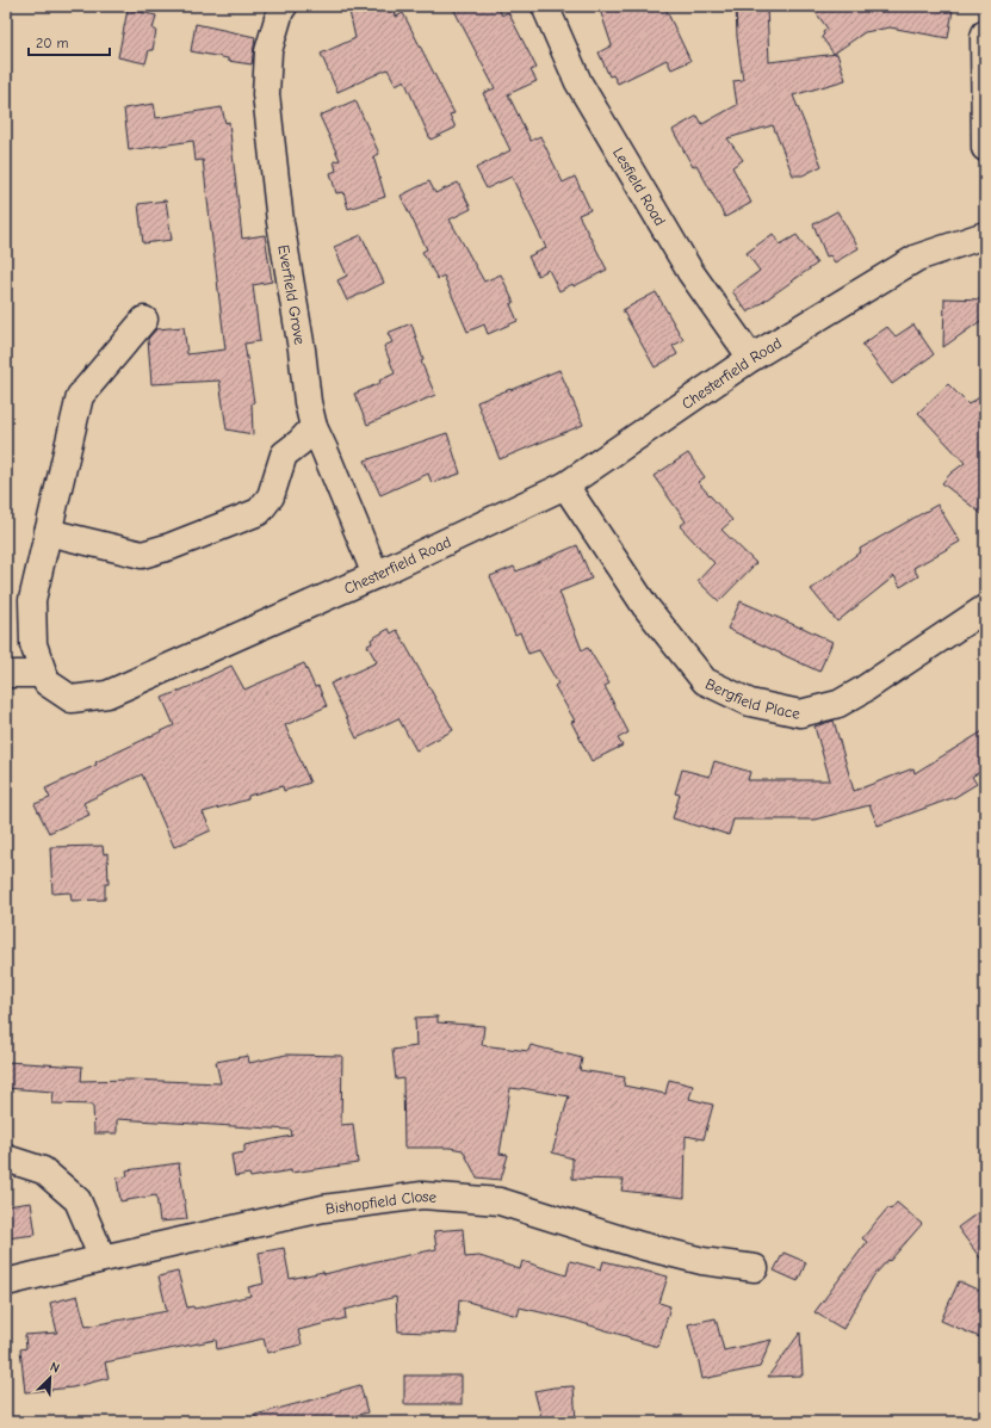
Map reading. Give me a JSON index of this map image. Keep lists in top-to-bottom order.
{
  "streets": {
    "street": [
      "Lesfield Road",
      "Everfield Grove",
      "Chesterfield Road",
      "Bergfield Place",
      "Bishopfield Close"
    ]
  },
  "crossings": [
    ["Lesfield Road", "Chesterfield Road"],
    ["Everfield Grove", "Chesterfield Road"],
    ["Chesterfield Road", "Bergfield Place"]
  ],
  "scale_bar": "20 m",
  "north": "top right"
}
